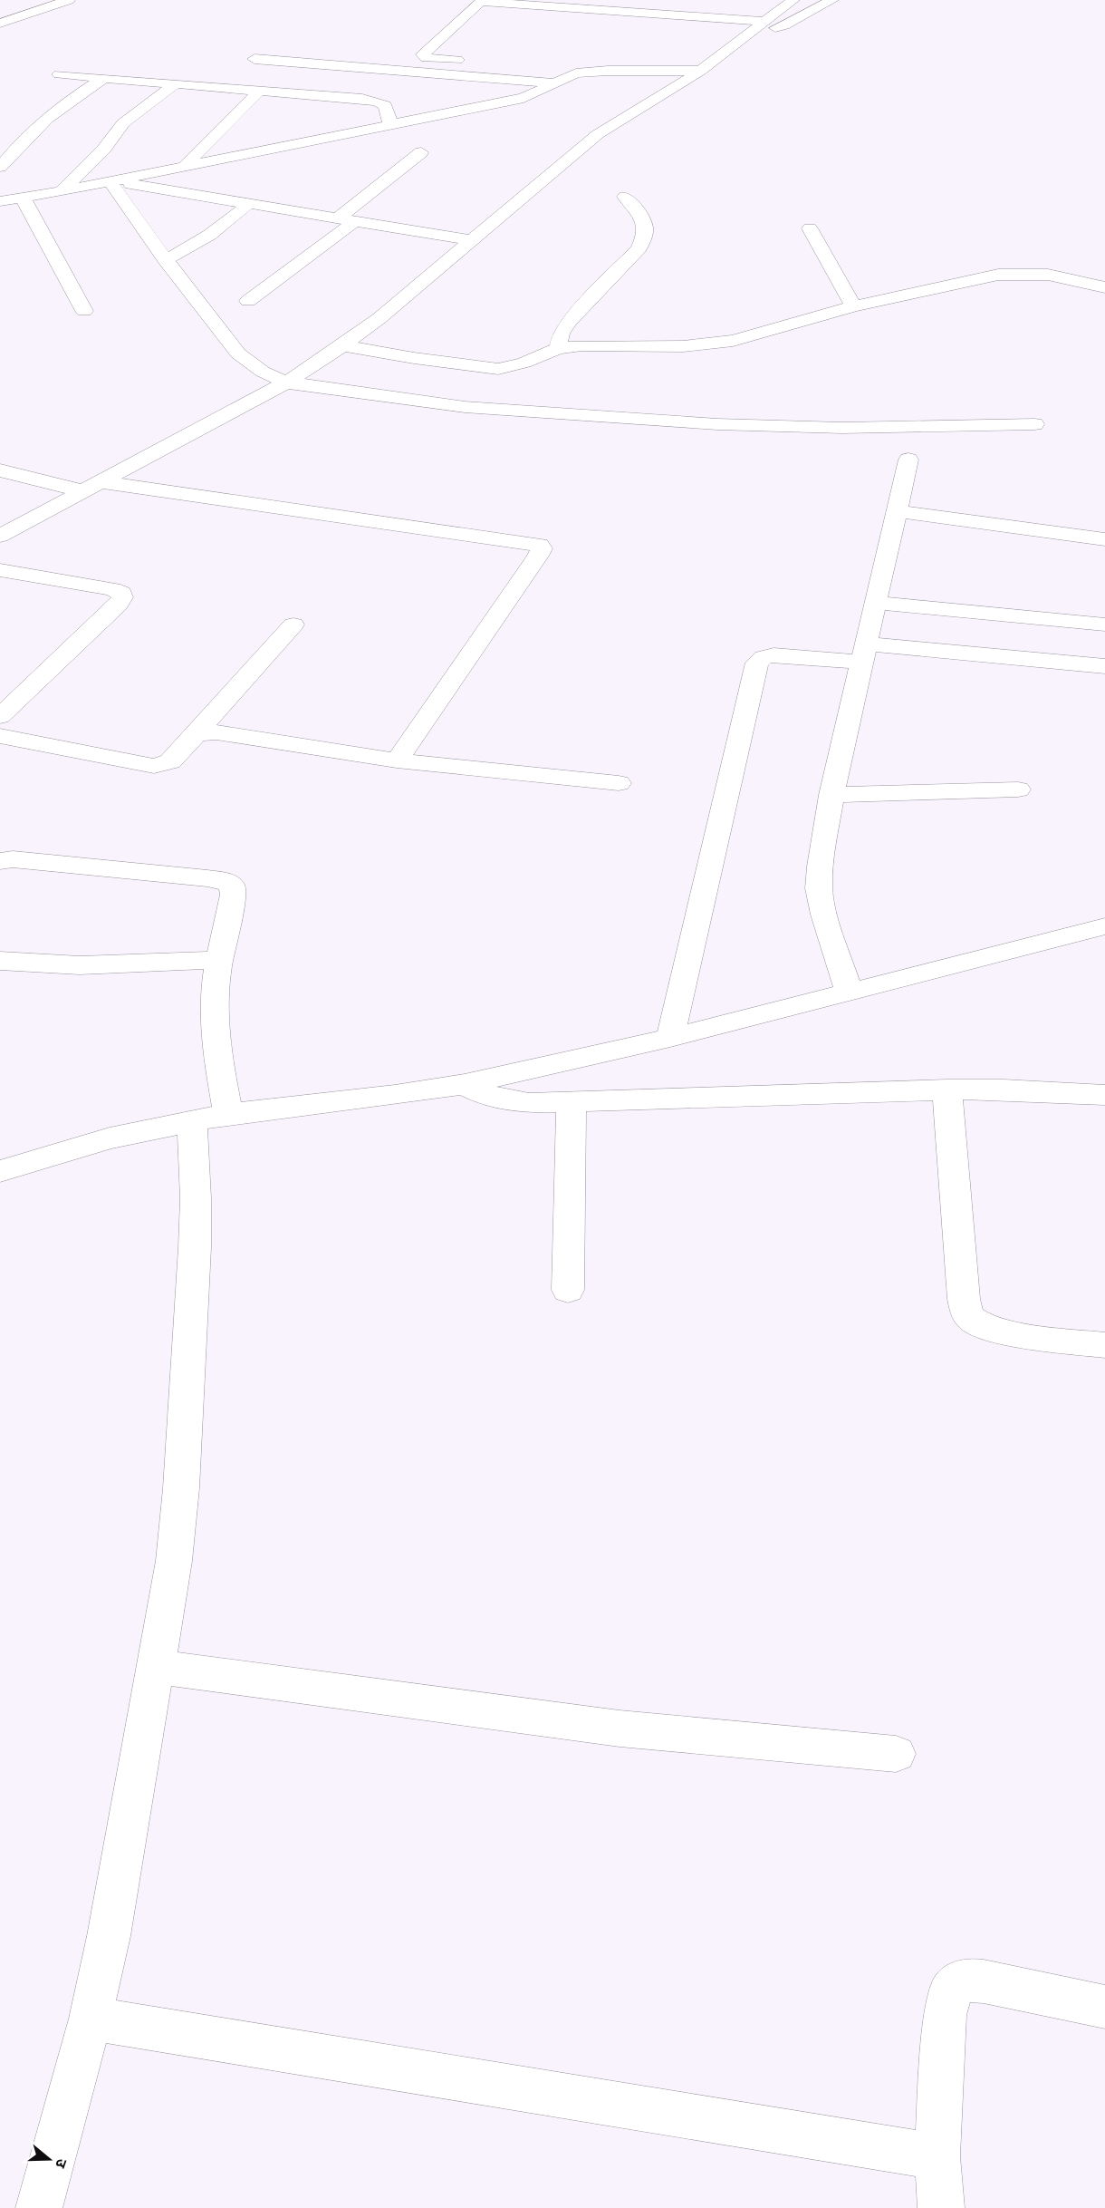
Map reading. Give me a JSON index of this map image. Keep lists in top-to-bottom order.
{
  "north": "right"
}
